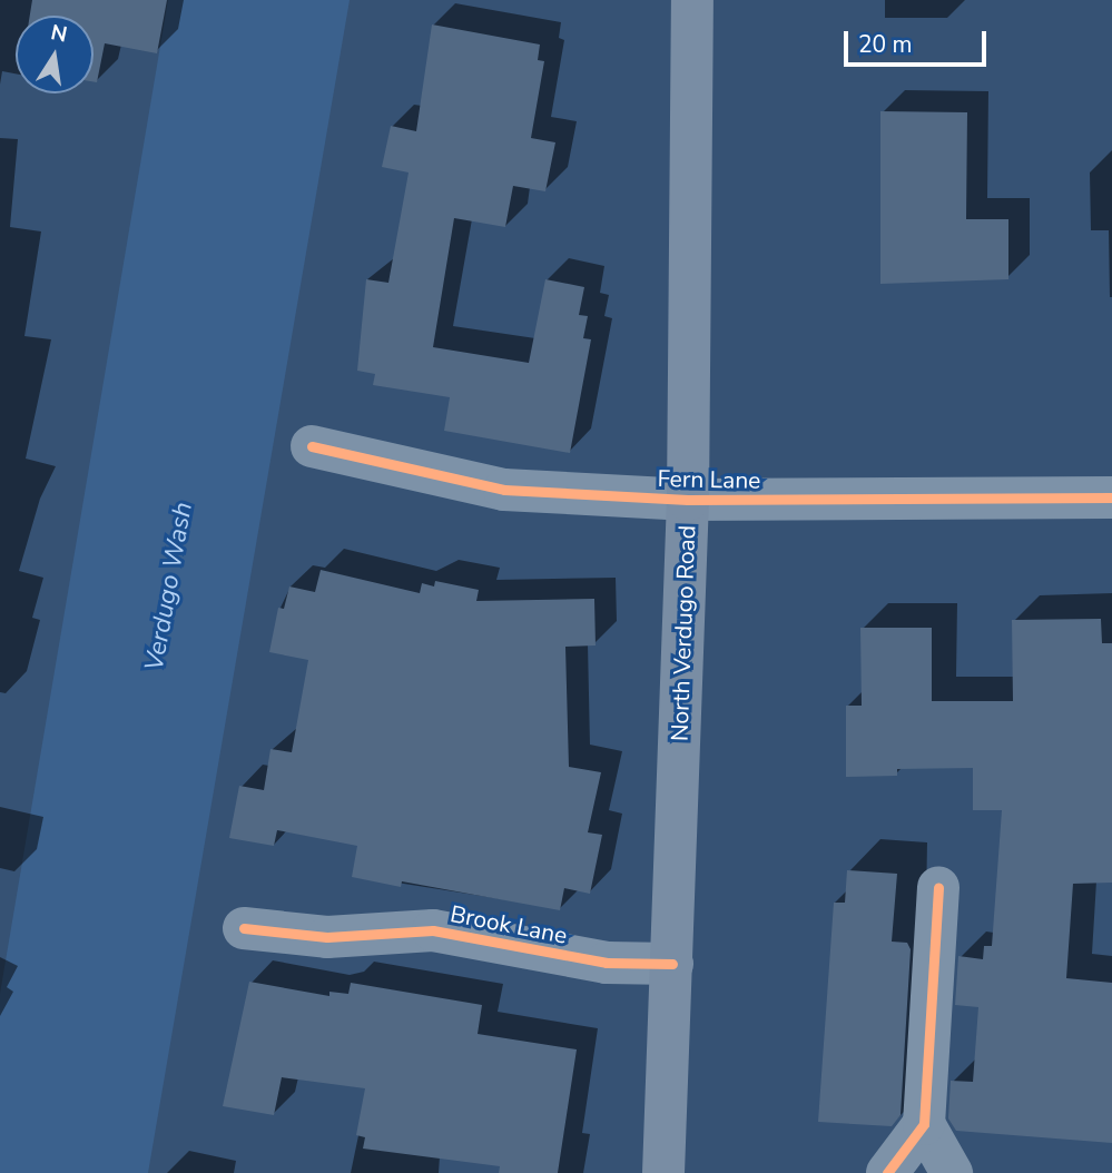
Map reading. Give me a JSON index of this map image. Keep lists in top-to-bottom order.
{
  "streets": {
    "main road": ["North Verdugo Road"],
    "street": ["Fern Lane", "Brook Lane"]
  },
  "crossings": [
    ["Fern Lane", "North Verdugo Road"],
    ["North Verdugo Road", "Brook Lane"]
  ],
  "water": ["Verdugo Wash"],
  "scale_bar": "20 m",
  "north": "top"
}
